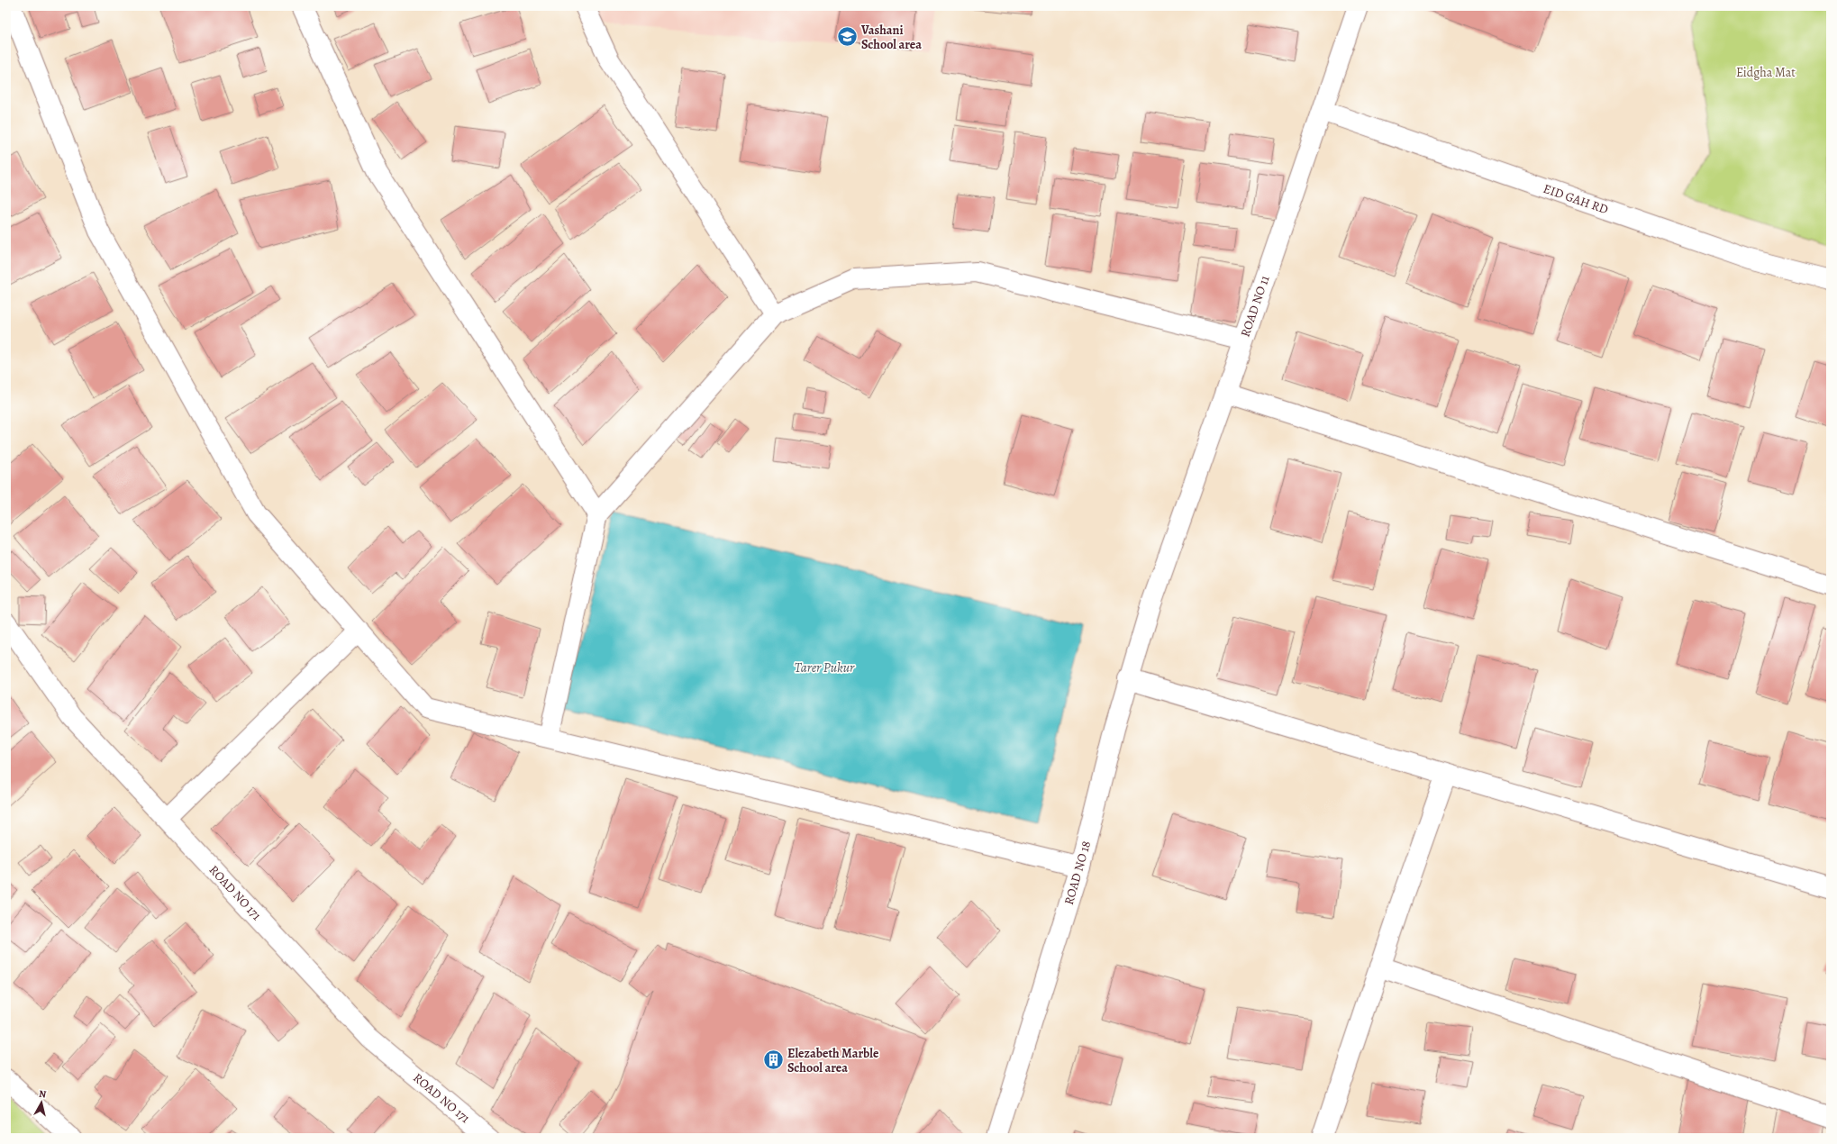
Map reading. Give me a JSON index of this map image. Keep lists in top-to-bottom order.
{
  "streets": {
    "street": [
      "EID GAH RD",
      "ROAD NO 11",
      "ROAD NO 18",
      "ROAD NO 171"
    ]
  },
  "crossings": [
    ["EID GAH RD", "ROAD NO 11"],
    ["ROAD NO 11", "ROAD NO 18"]
  ],
  "water": ["Tarer Pukur"],
  "parks": ["Eidgha Mat"],
  "places": {
    "school or university": ["Vashani School area"],
    "building": ["Elezabeth Marble School area"]
  },
  "north": "top"
}
